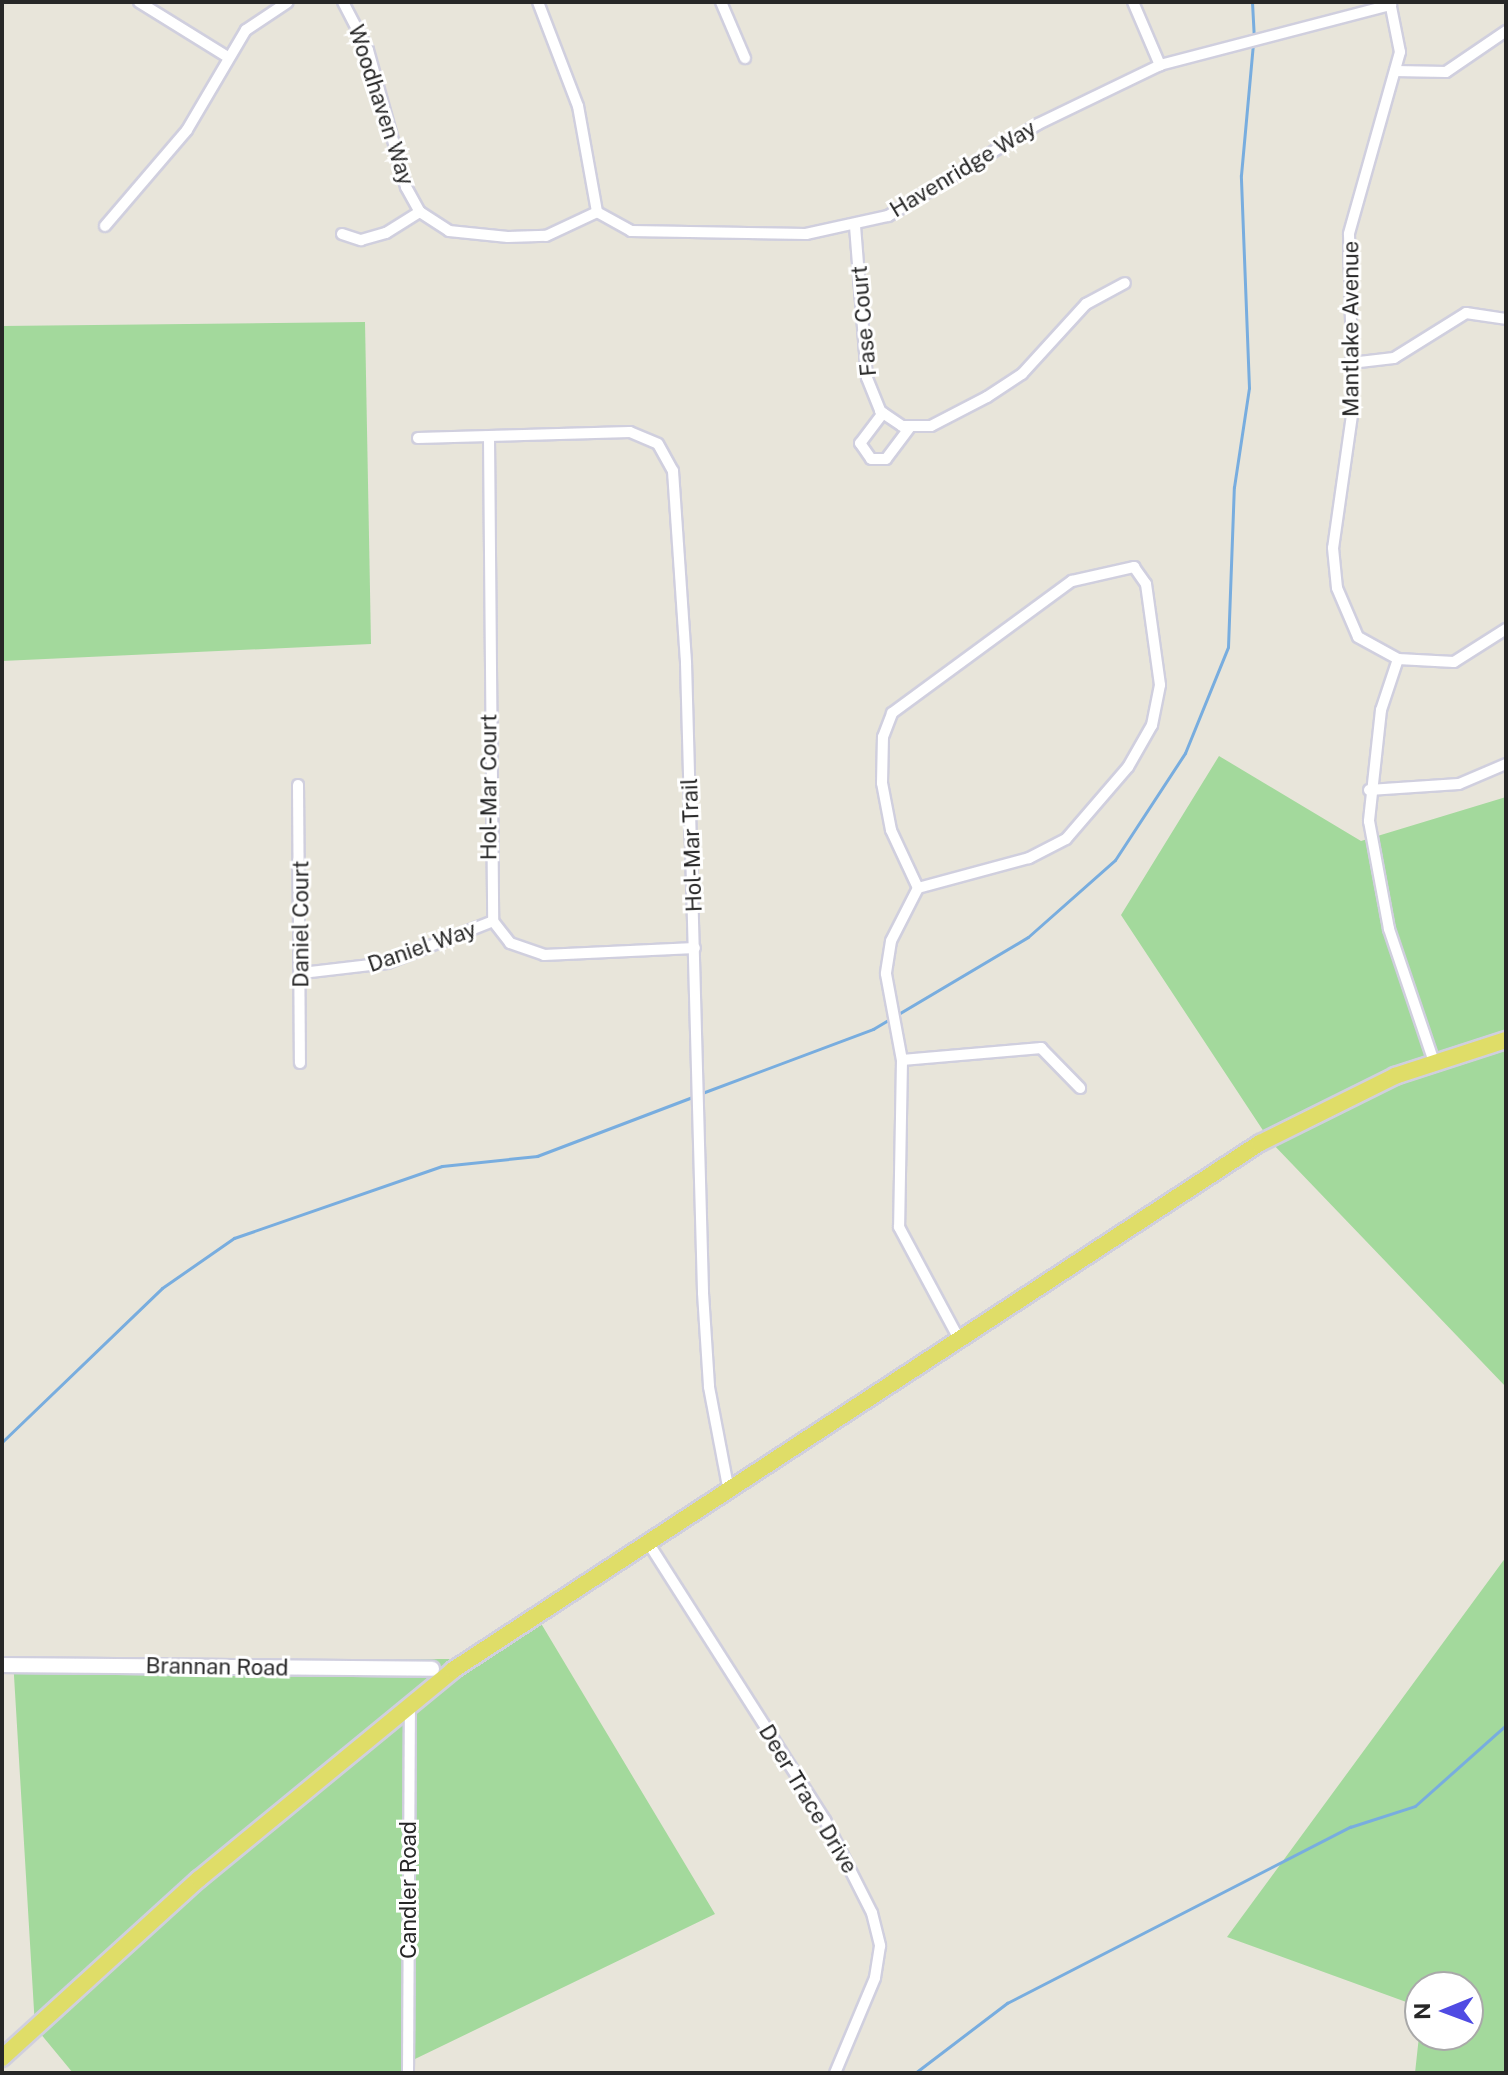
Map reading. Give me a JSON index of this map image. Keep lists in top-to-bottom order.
{
  "streets": {
    "street": [
      "Woodhaven Way",
      "Havenridge Way",
      "Fase Court",
      "Mantlake Avenue",
      "Hol-Mar Court",
      "Hol-Mar Trail",
      "Daniel Court",
      "Daniel Way",
      "Brannan Road",
      "Deer Trace Drive",
      "Candler Road"
    ]
  },
  "crossings": [
    ["Woodhaven Way", "Havenridge Way"],
    ["Havenridge Way", "Fase Court"],
    ["Havenridge Way", "Mantlake Avenue"],
    ["Hol-Mar Court", "Hol-Mar Trail"],
    ["Hol-Mar Court", "Daniel Way"],
    ["Daniel Court", "Daniel Way"]
  ],
  "north": "left"
}
